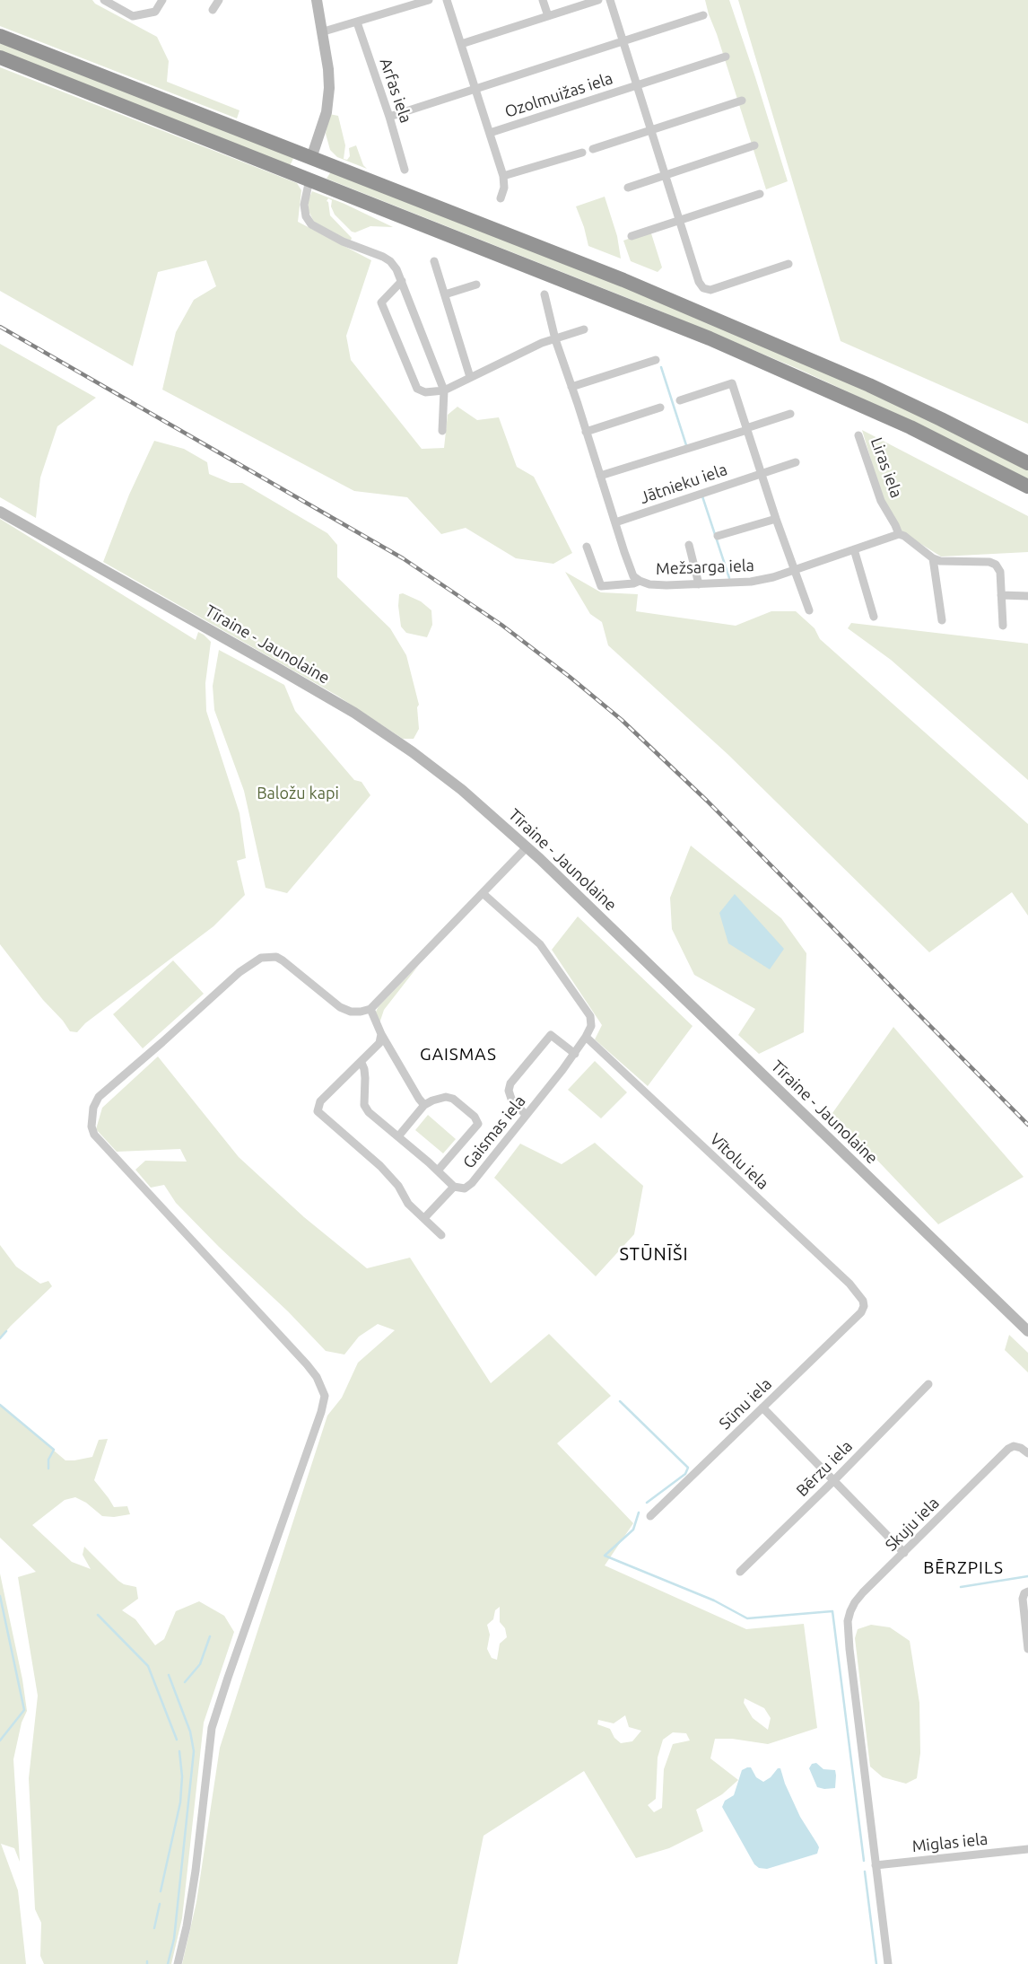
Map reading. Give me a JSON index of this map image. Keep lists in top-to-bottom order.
{
  "streets": {
    "main road": ["Tīraine - Jaunolaine"],
    "street": [
      "Arfas iela",
      "Ozolmuižas iela",
      "Liras iela",
      "Jātnieku iela",
      "Mežsarga iela",
      "Gaismas iela",
      "Vītolu iela",
      "Sūnu iela",
      "Bērzu iela",
      "Skuju iela",
      "Miglas iela"
    ]
  },
  "crossings": [
    ["Arfas iela", "Ozolmuižas iela"],
    ["Liras iela", "Mežsarga iela"],
    ["Jātnieku iela", "Mežsarga iela"],
    ["Gaismas iela", "Vītolu iela"],
    ["Vītolu iela", "Sūnu iela"],
    ["Skuju iela", "Miglas iela"]
  ],
  "districts": ["GAISMAS", "STŪNĪŠI", "BĒRZPILS"],
  "parks": ["Baložu kapi"]
}
